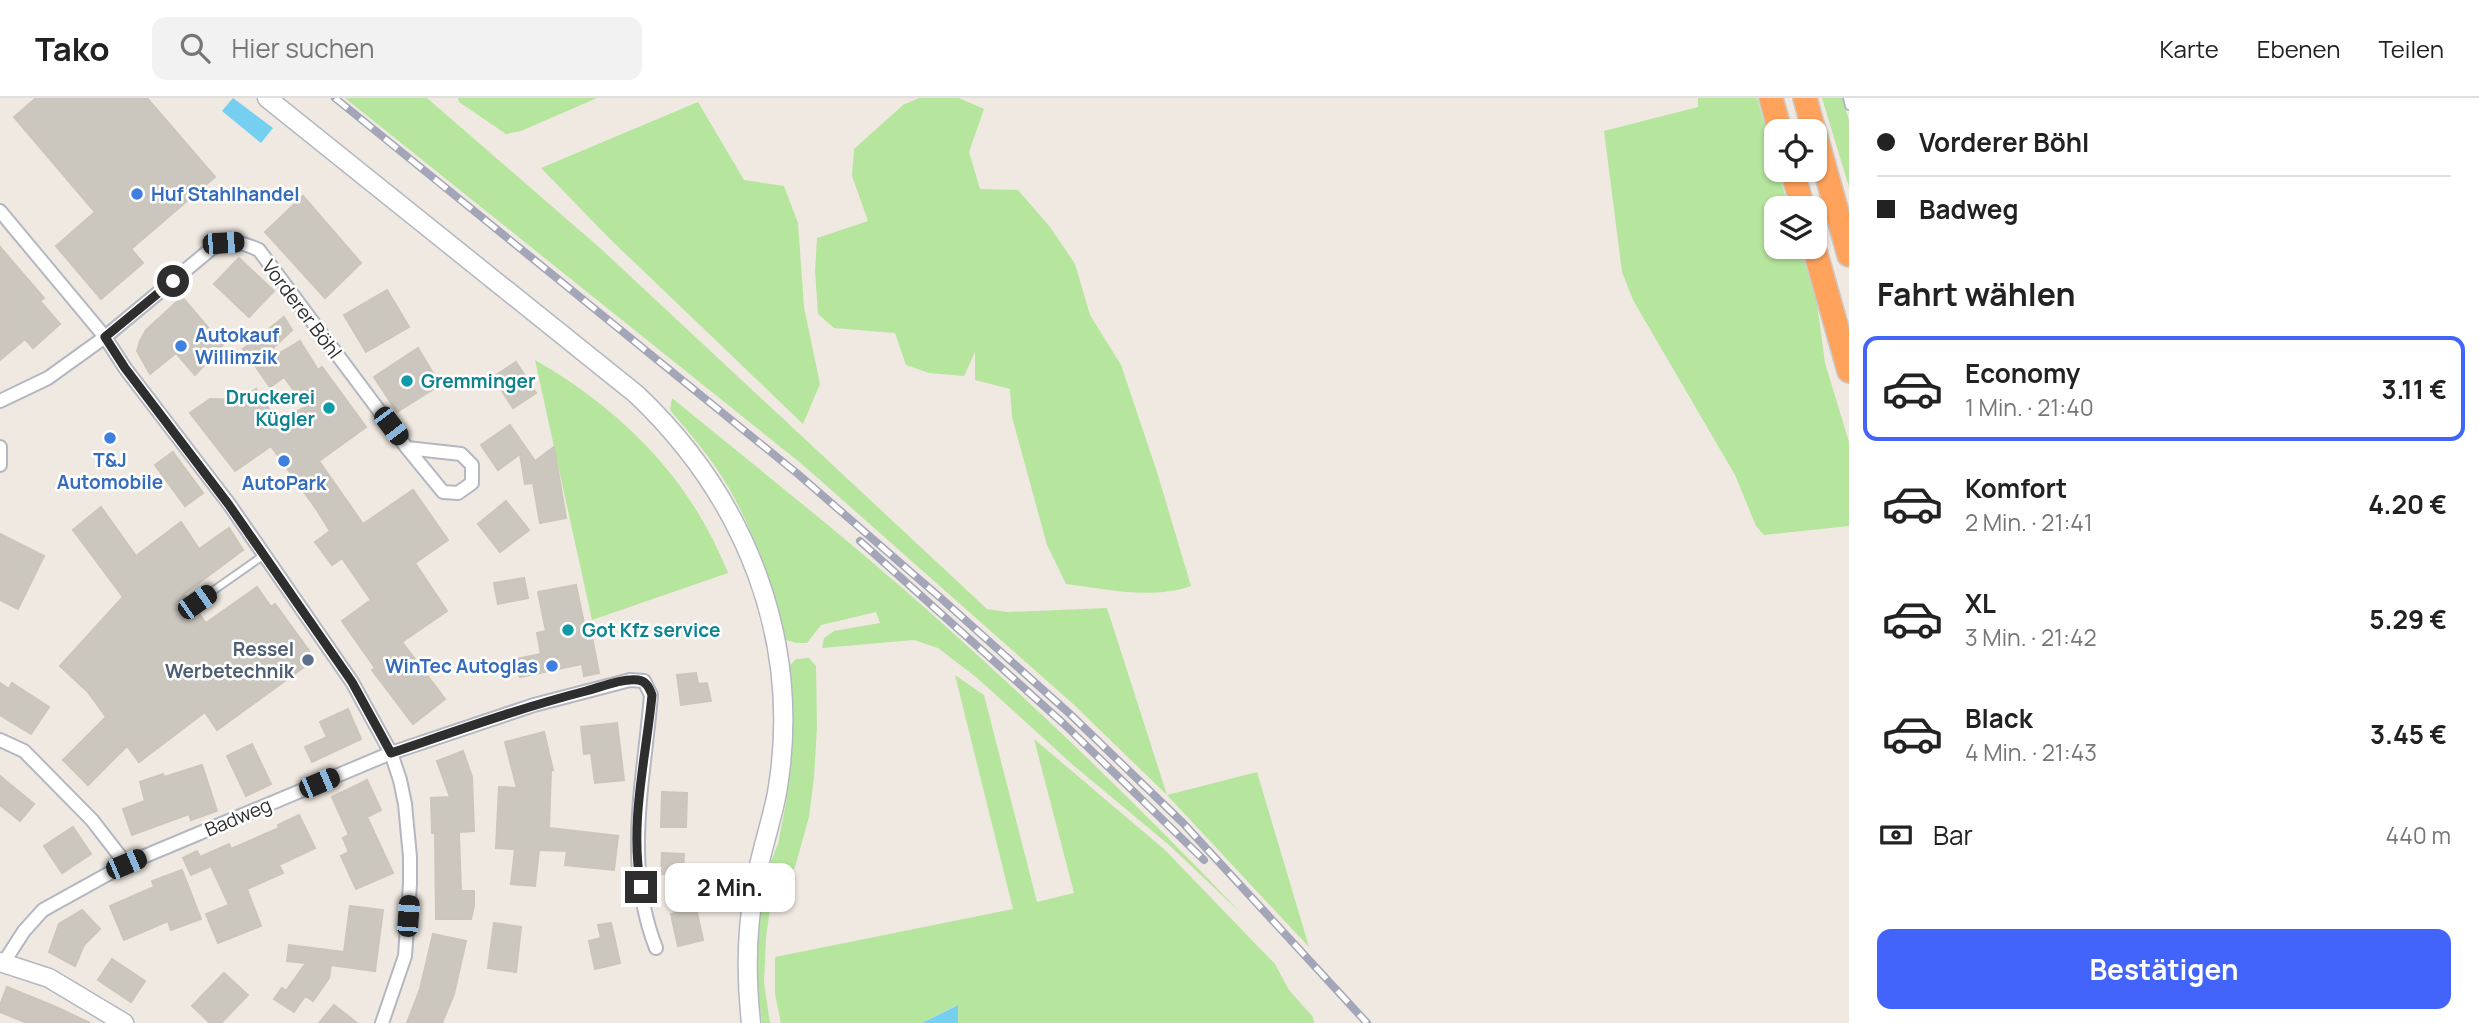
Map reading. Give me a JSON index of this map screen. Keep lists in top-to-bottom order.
{
  "streets": {
    "street": ["Vorderer Böhl", "Badweg"]
  },
  "places": [
    "Huf Stahlhandel",
    "Autokauf Willimzik",
    "Gremminger",
    "Druckerei Kügler",
    "T&J Automobile",
    "AutoPark",
    "Got Kfz service",
    "Ressel Werbetechnik",
    "WinTec Autoglas"
  ],
  "page": {
    "header": "Tako",
    "search": "Hier suchen",
    "nav": ["Karte", "Ebenen", "Teilen"],
    "banner": ["Vorderer Böhl", "Badweg"],
    "heading": "Fahrt wählen",
    "list": [
      {
        "name": "Economy",
        "note": "1 Min. · 21:40",
        "value": "3.11 €"
      },
      {
        "name": "Komfort",
        "note": "2 Min. · 21:41",
        "value": "4.20 €"
      },
      {
        "name": "XL",
        "note": "3 Min. · 21:42",
        "value": "5.29 €"
      },
      {
        "name": "Black",
        "note": "4 Min. · 21:43",
        "value": "3.45 €"
      }
    ],
    "pay": ["Bar", "440 m"],
    "bubble": "2 Min.",
    "buttons": "Bestätigen"
  }
}
